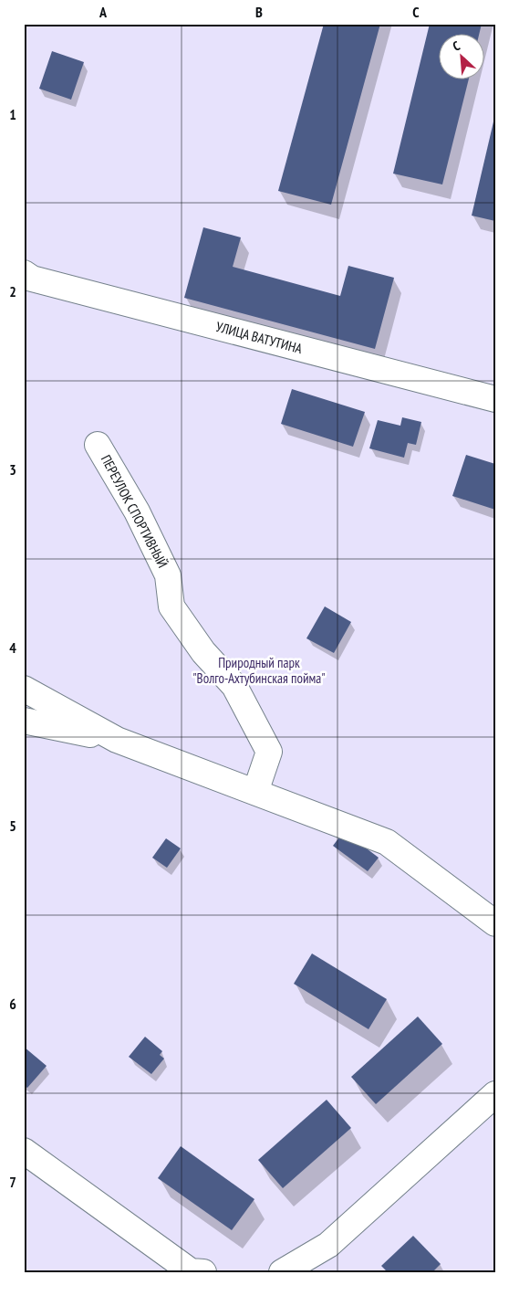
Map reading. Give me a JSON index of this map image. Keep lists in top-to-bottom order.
{
  "streets": {
    "street": ["УЛИЦА ВАТУТИНА", "ПЕРЕУЛОК СПОРТИВНЫЙ"]
  },
  "parks": ["Природный парк \"Волго-Ахтубинская пойма\""],
  "north": "top left",
  "grid": {
    "columns": ["A", "B", "C"],
    "rows": [
      "1",
      "2",
      "3",
      "4",
      "5",
      "6",
      "7"
    ]
  }
}
